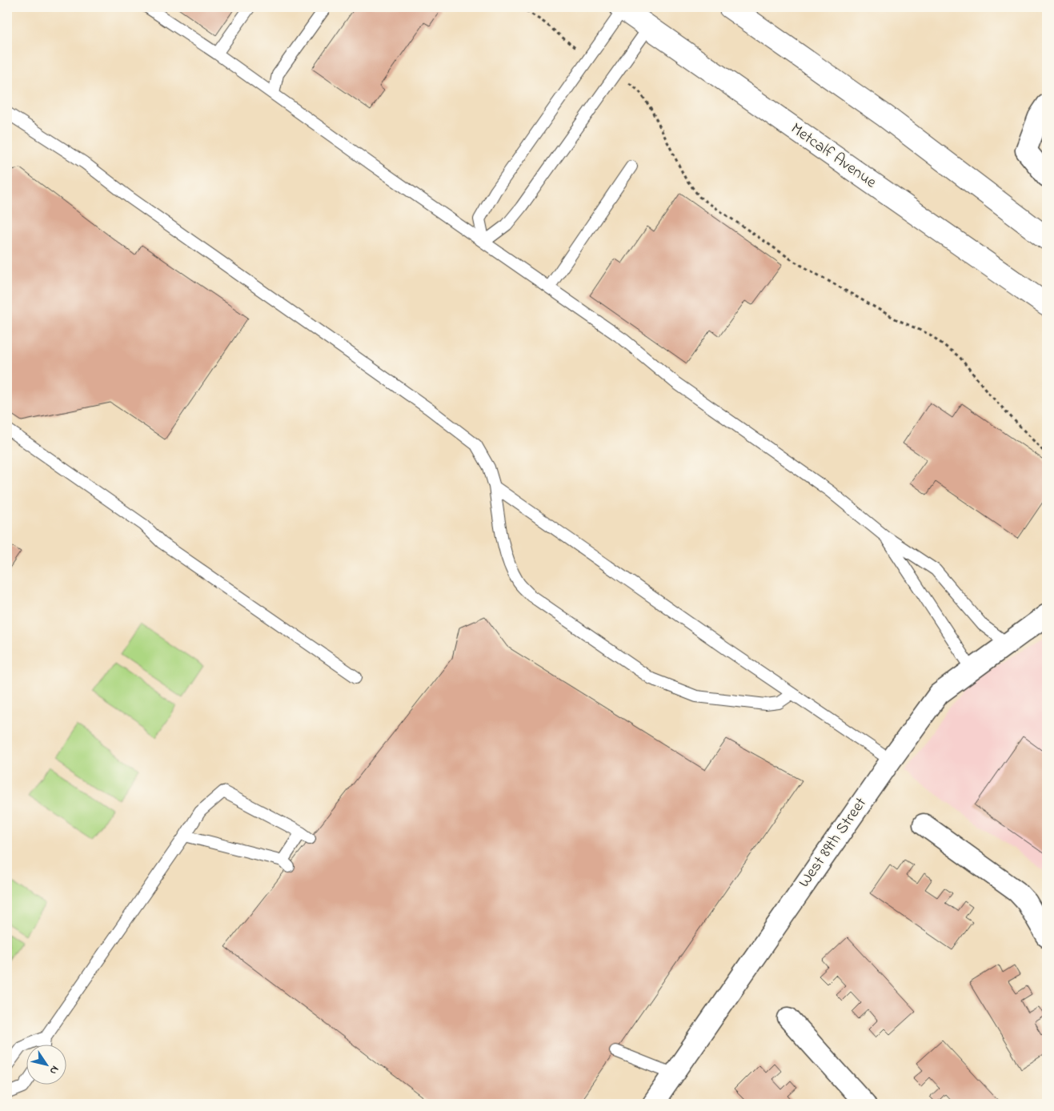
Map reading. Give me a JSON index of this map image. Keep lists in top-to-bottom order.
{
  "streets": {
    "main road": ["Metcalf Avenue"],
    "street": ["West 89th Street"]
  },
  "north": "bottom right"
}
